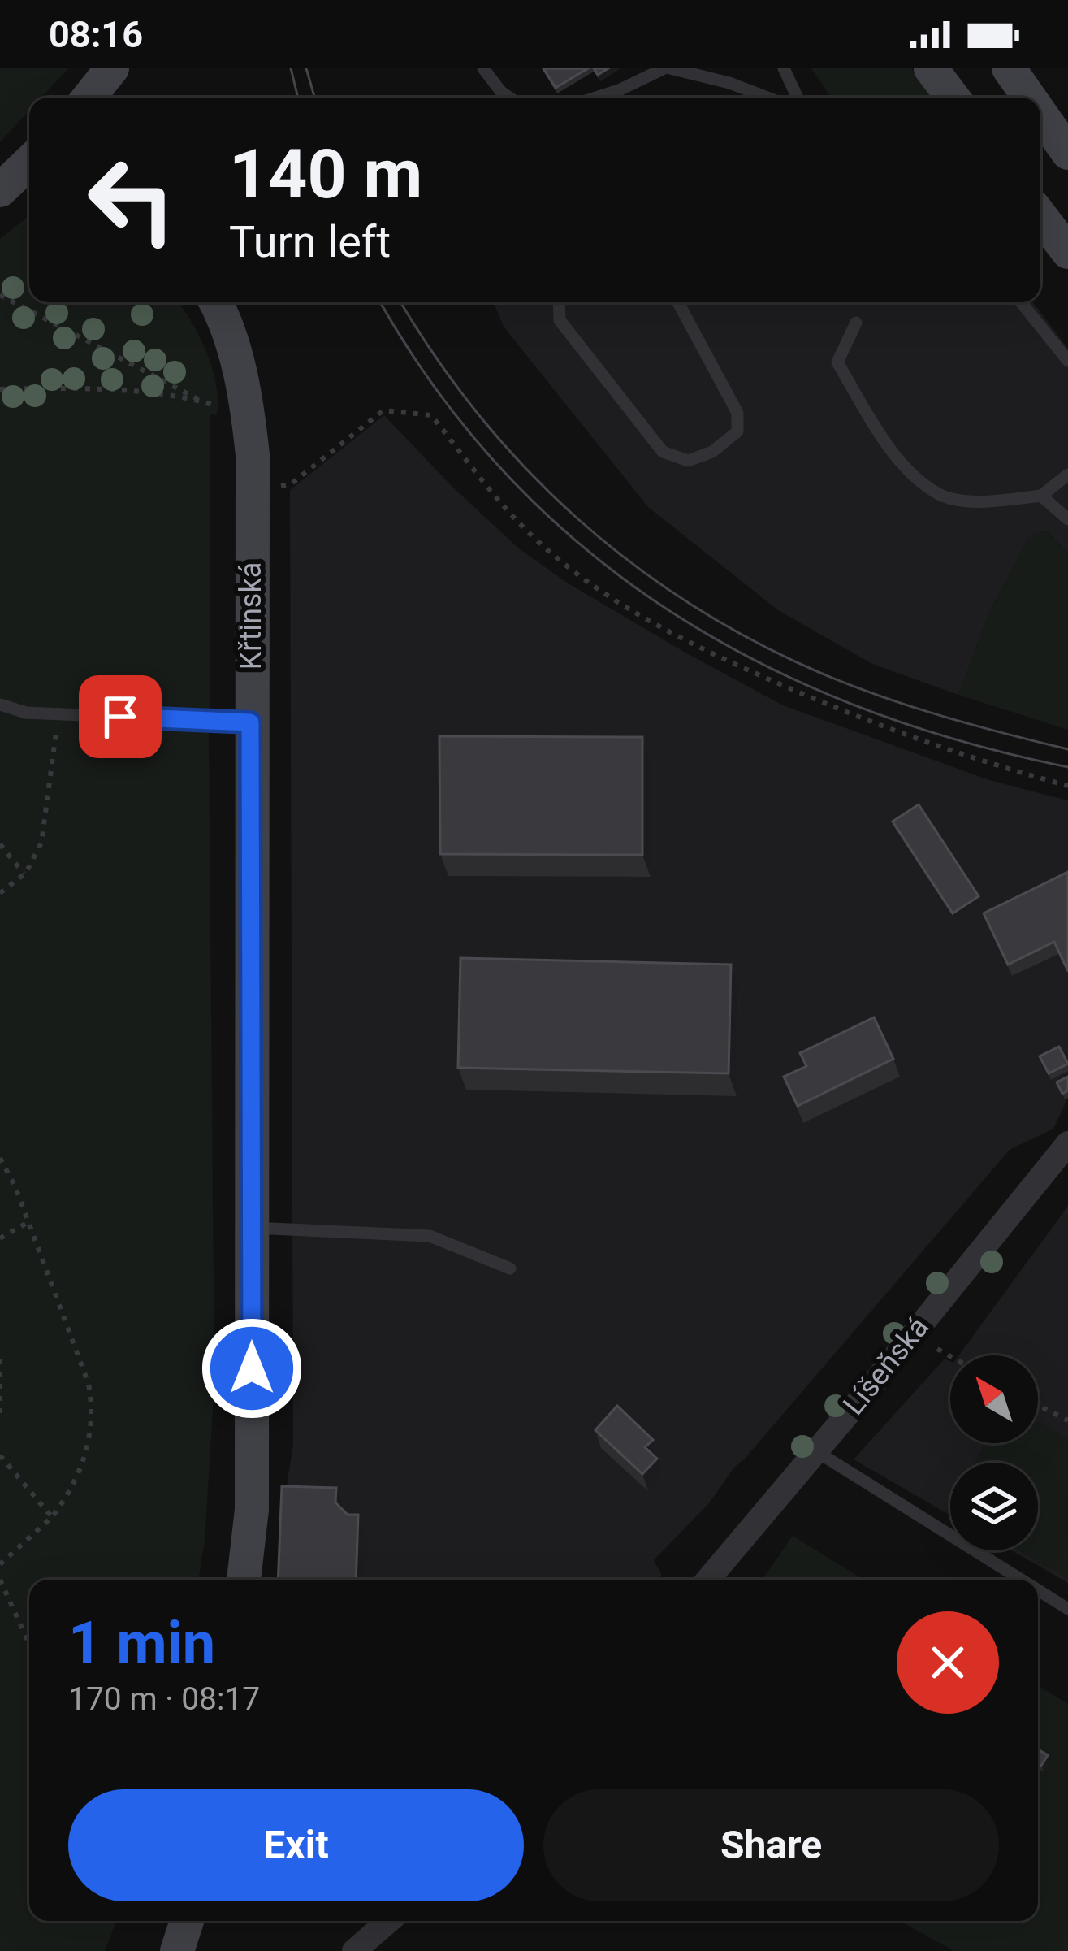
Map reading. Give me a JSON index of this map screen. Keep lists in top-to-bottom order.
{
  "streets": {
    "street": ["Křtinská", "Líšeňská"]
  },
  "north": "top left",
  "page": {
    "status": "08:16",
    "turn": ["140 m", "Turn left"],
    "heading": ["1 min", "170 m · 08:17"],
    "buttons": ["Exit", "Share"]
  }
}
